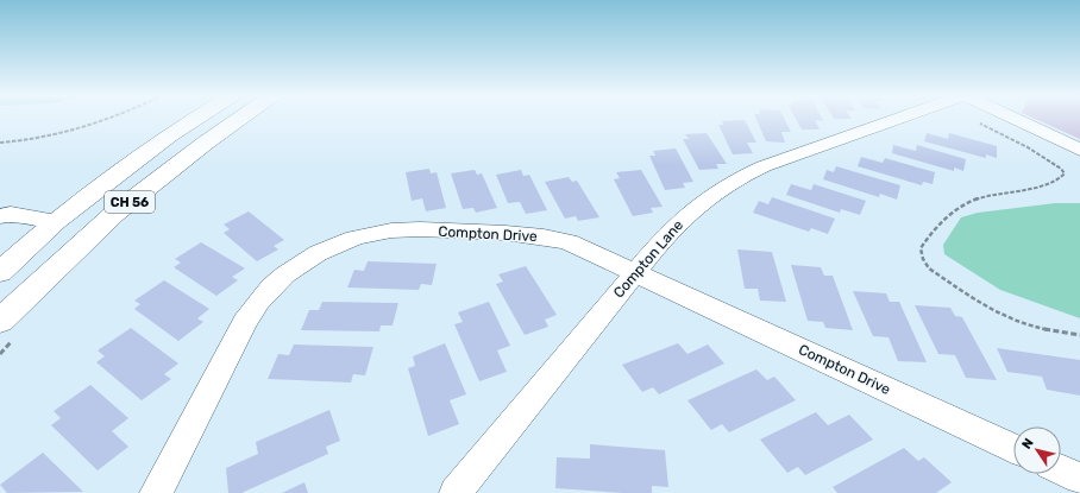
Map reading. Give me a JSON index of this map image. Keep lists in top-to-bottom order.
{
  "streets": {
    "main road": ["CH 56"],
    "street": ["Compton Drive", "Compton Lane"]
  },
  "crossings": [
    ["Compton Drive", "Compton Lane"]
  ],
  "north": "top left"
}
